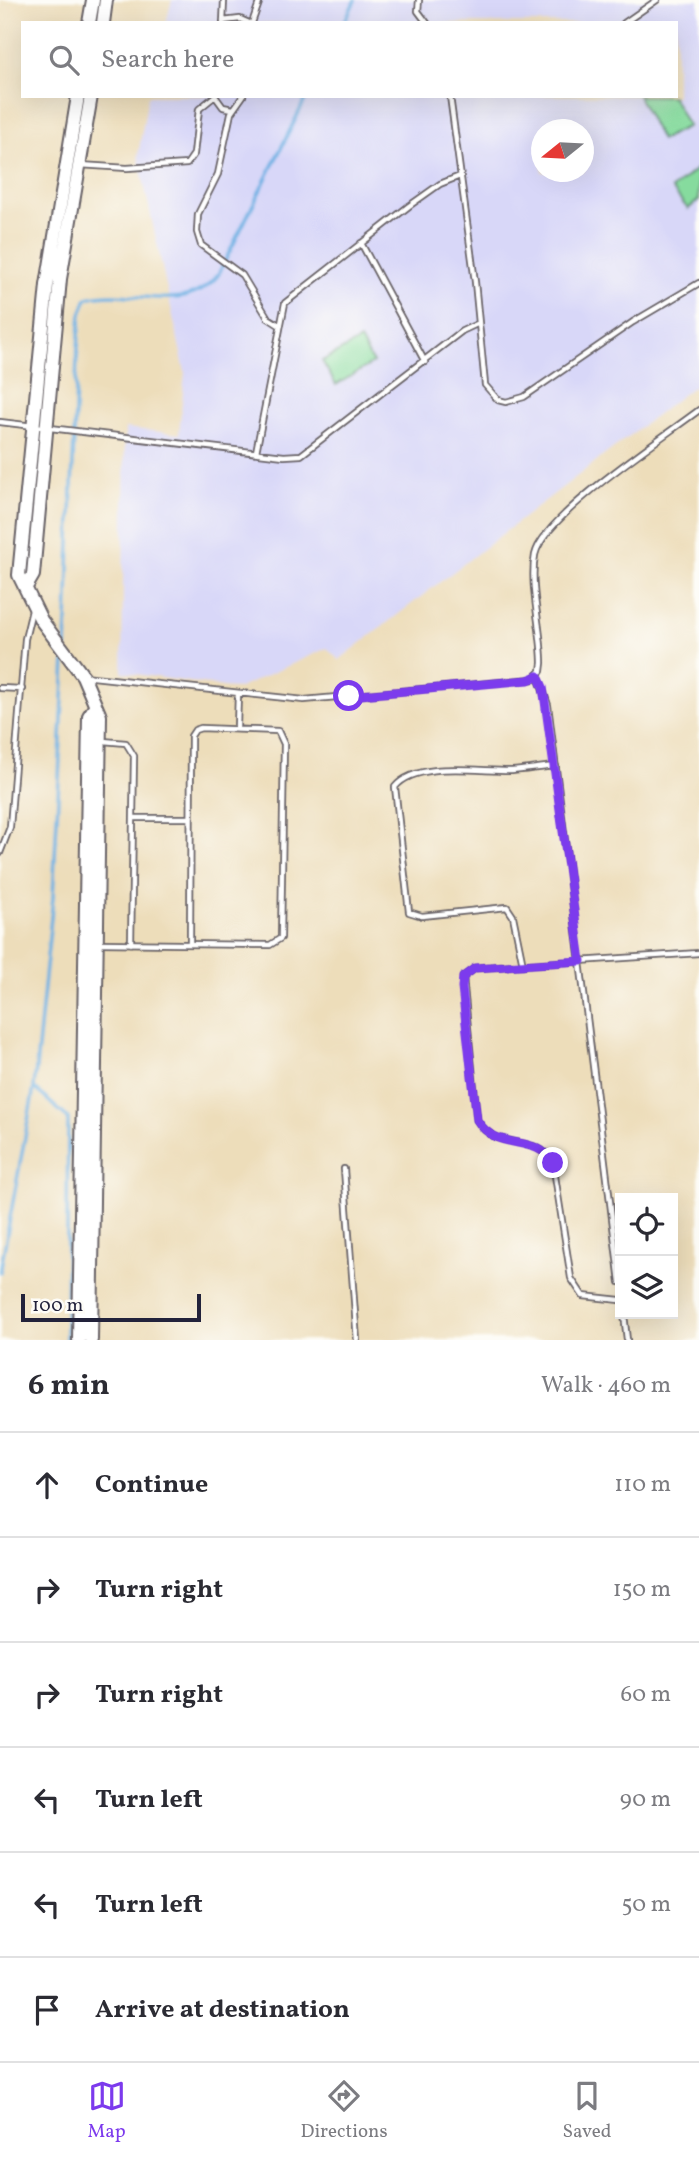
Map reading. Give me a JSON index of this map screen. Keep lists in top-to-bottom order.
{
  "scale_bar": "100 m",
  "north": "left",
  "page": {
    "search": "Search here",
    "scale": "100 m",
    "heading": ["6 min", "Walk · 460 m"],
    "list": [
      ["Continue", "110 m"],
      ["Turn right", "150 m"],
      ["Turn right", "60 m"],
      ["Turn left", "90 m"],
      ["Turn left", "50 m"],
      "Arrive at destination"
    ],
    "nav": ["Map", "Directions", "Saved"]
  }
}
